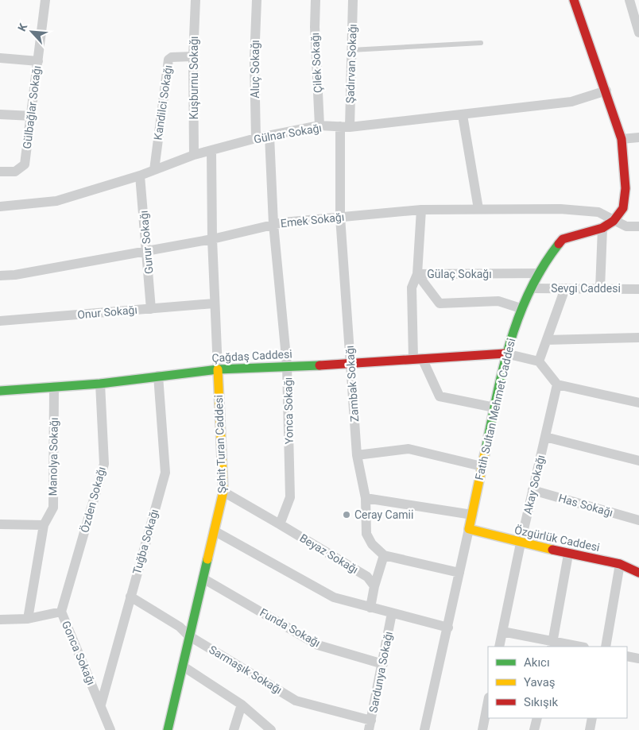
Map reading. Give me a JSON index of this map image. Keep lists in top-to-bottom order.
{
  "streets": {
    "street": [
      "Çilek Sokağı",
      "Şadırvan Sokağı",
      "Aluç Sokağı",
      "Kuşburnu Sokağı",
      "Kandilci Sokağı",
      "Gülbağlar Sokağı",
      "Gülnar Sokağı",
      "Emek Sokağı",
      "Gurur Sokağı",
      "Gülaç Sokağı",
      "Sevgi Caddesi",
      "Onur Sokağı",
      "Çağdaş Caddesi",
      "Zambak Sokağı",
      "Fatih Sultan Mehmet Caddesi",
      "Yonca Sokağı",
      "Şehit Turan Caddesi",
      "Manolya Sokağı",
      "Akay Sokağı",
      "Özden Sokağı",
      "Has Sokağı",
      "Özgürlük Caddesi",
      "Tuğba Sokağı",
      "Beyaz Sokağı",
      "Funda Sokağı",
      "Gonca Sokağı",
      "Sarmaşık Sokağı",
      "Sardunya Sokağı"
    ]
  },
  "crossings": [
    ["Çilek Sokağı", "Gülnar Sokağı"],
    ["Şadırvan Sokağı", "Gülnar Sokağı"],
    ["Şadırvan Sokağı", "Zambak Sokağı"],
    ["Aluç Sokağı", "Gülnar Sokağı"],
    ["Kuşburnu Sokağı", "Kandilci Sokağı"],
    ["Kuşburnu Sokağı", "Gülnar Sokağı"],
    ["Kandilci Sokağı", "Gülnar Sokağı"],
    ["Gülnar Sokağı", "Gurur Sokağı"],
    ["Gülnar Sokağı", "Zambak Sokağı"],
    ["Gülnar Sokağı", "Fatih Sultan Mehmet Caddesi"],
    ["Gülnar Sokağı", "Yonca Sokağı"],
    ["Gülnar Sokağı", "Şehit Turan Caddesi"],
    ["Emek Sokağı", "Gurur Sokağı"],
    ["Emek Sokağı", "Zambak Sokağı"],
    ["Emek Sokağı", "Fatih Sultan Mehmet Caddesi"],
    ["Emek Sokağı", "Yonca Sokağı"],
    ["Emek Sokağı", "Şehit Turan Caddesi"],
    ["Gurur Sokağı", "Onur Sokağı"],
    ["Gülaç Sokağı", "Çağdaş Caddesi"],
    ["Gülaç Sokağı", "Fatih Sultan Mehmet Caddesi"],
    ["Sevgi Caddesi", "Fatih Sultan Mehmet Caddesi"],
    ["Onur Sokağı", "Şehit Turan Caddesi"],
    ["Çağdaş Caddesi", "Zambak Sokağı"],
    ["Çağdaş Caddesi", "Fatih Sultan Mehmet Caddesi"],
    ["Çağdaş Caddesi", "Yonca Sokağı"],
    ["Çağdaş Caddesi", "Şehit Turan Caddesi"],
    ["Çağdaş Caddesi", "Manolya Sokağı"],
    ["Çağdaş Caddesi", "Özden Sokağı"],
    ["Çağdaş Caddesi", "Tuğba Sokağı"],
    ["Fatih Sultan Mehmet Caddesi", "Özgürlük Caddesi"],
    ["Yonca Sokağı", "Beyaz Sokağı"],
    ["Şehit Turan Caddesi", "Funda Sokağı"],
    ["Şehit Turan Caddesi", "Sarmaşık Sokağı"],
    ["Manolya Sokağı", "Gonca Sokağı"],
    ["Akay Sokağı", "Has Sokağı"],
    ["Akay Sokağı", "Özgürlük Caddesi"],
    ["Özden Sokağı", "Gonca Sokağı"],
    ["Tuğba Sokağı", "Gonca Sokağı"],
    ["Tuğba Sokağı", "Sarmaşık Sokağı"],
    ["Funda Sokağı", "Sardunya Sokağı"],
    ["Sarmaşık Sokağı", "Sardunya Sokağı"]
  ],
  "places": ["Ceray Camii"],
  "legend": ["Akıcı", "Yavaş", "Sıkışık"],
  "north": "top left"
}
